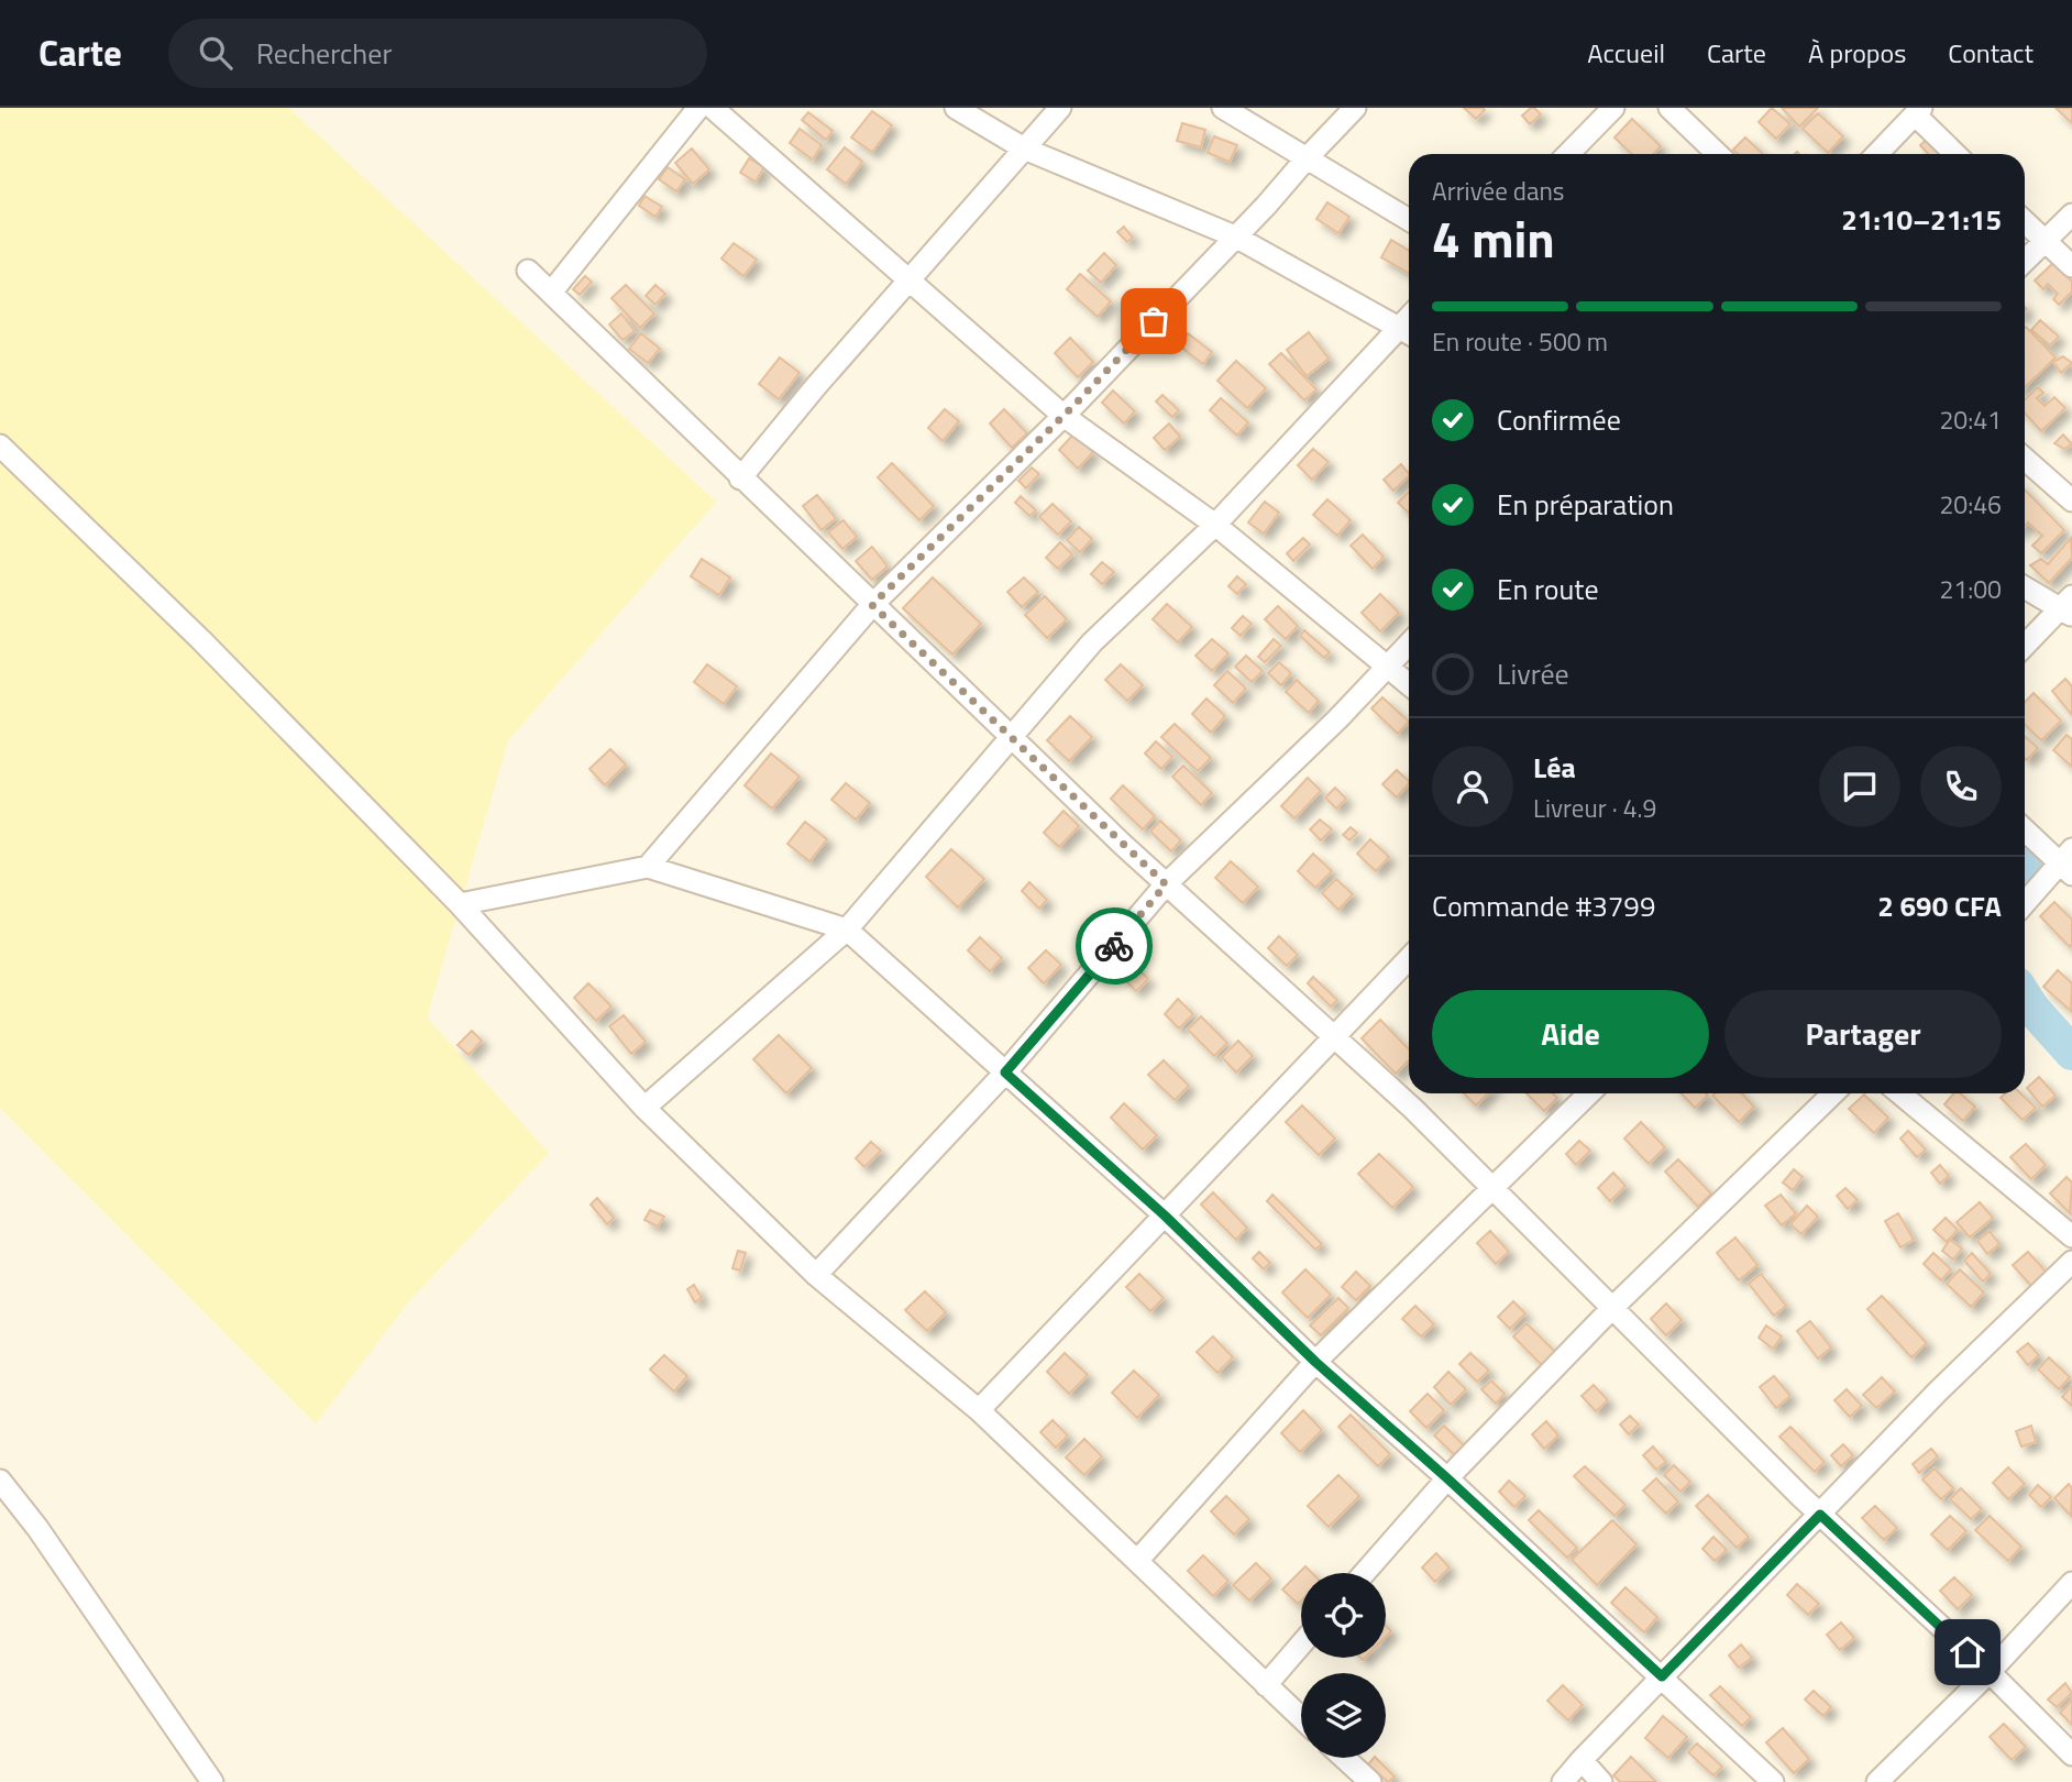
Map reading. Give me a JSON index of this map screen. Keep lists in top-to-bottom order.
{
  "page": {
    "header": "Carte",
    "search": "Rechercher",
    "nav": [
      "Accueil",
      "Carte",
      "À propos",
      "Contact"
    ],
    "heading": ["4 min", "Arrivée dans", "21:10–21:15"],
    "panel": [
      "Léa",
      "Livreur · 4.9",
      "Commande #3799",
      "2 690 CFA"
    ],
    "bar": "En route · 500 m",
    "list": [
      ["Confirmée", "20:41"],
      ["En préparation", "20:46"],
      ["En route", "21:00"],
      "Livrée"
    ],
    "buttons": ["Aide", "Partager"]
  }
}
